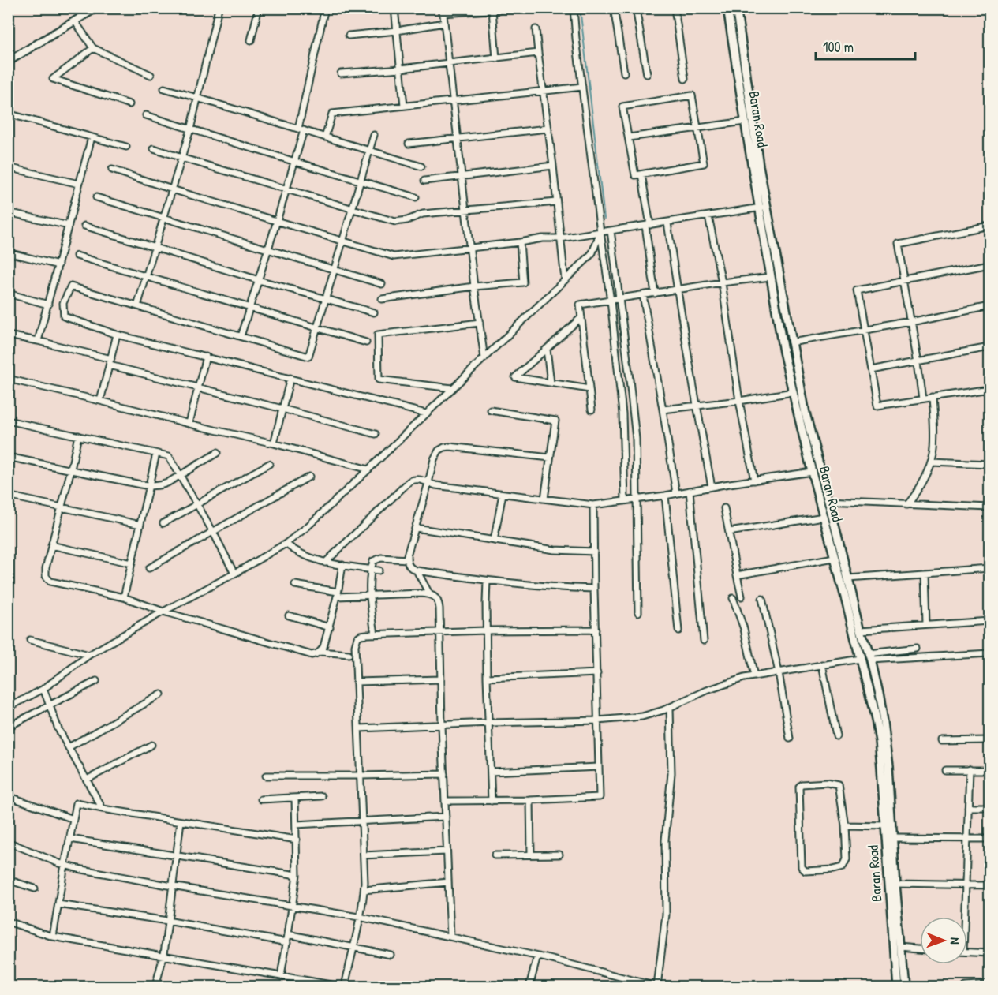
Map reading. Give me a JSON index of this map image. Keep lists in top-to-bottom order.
{
  "streets": {
    "main road": ["Baran Road"]
  },
  "scale_bar": "100 m",
  "north": "right"
}
